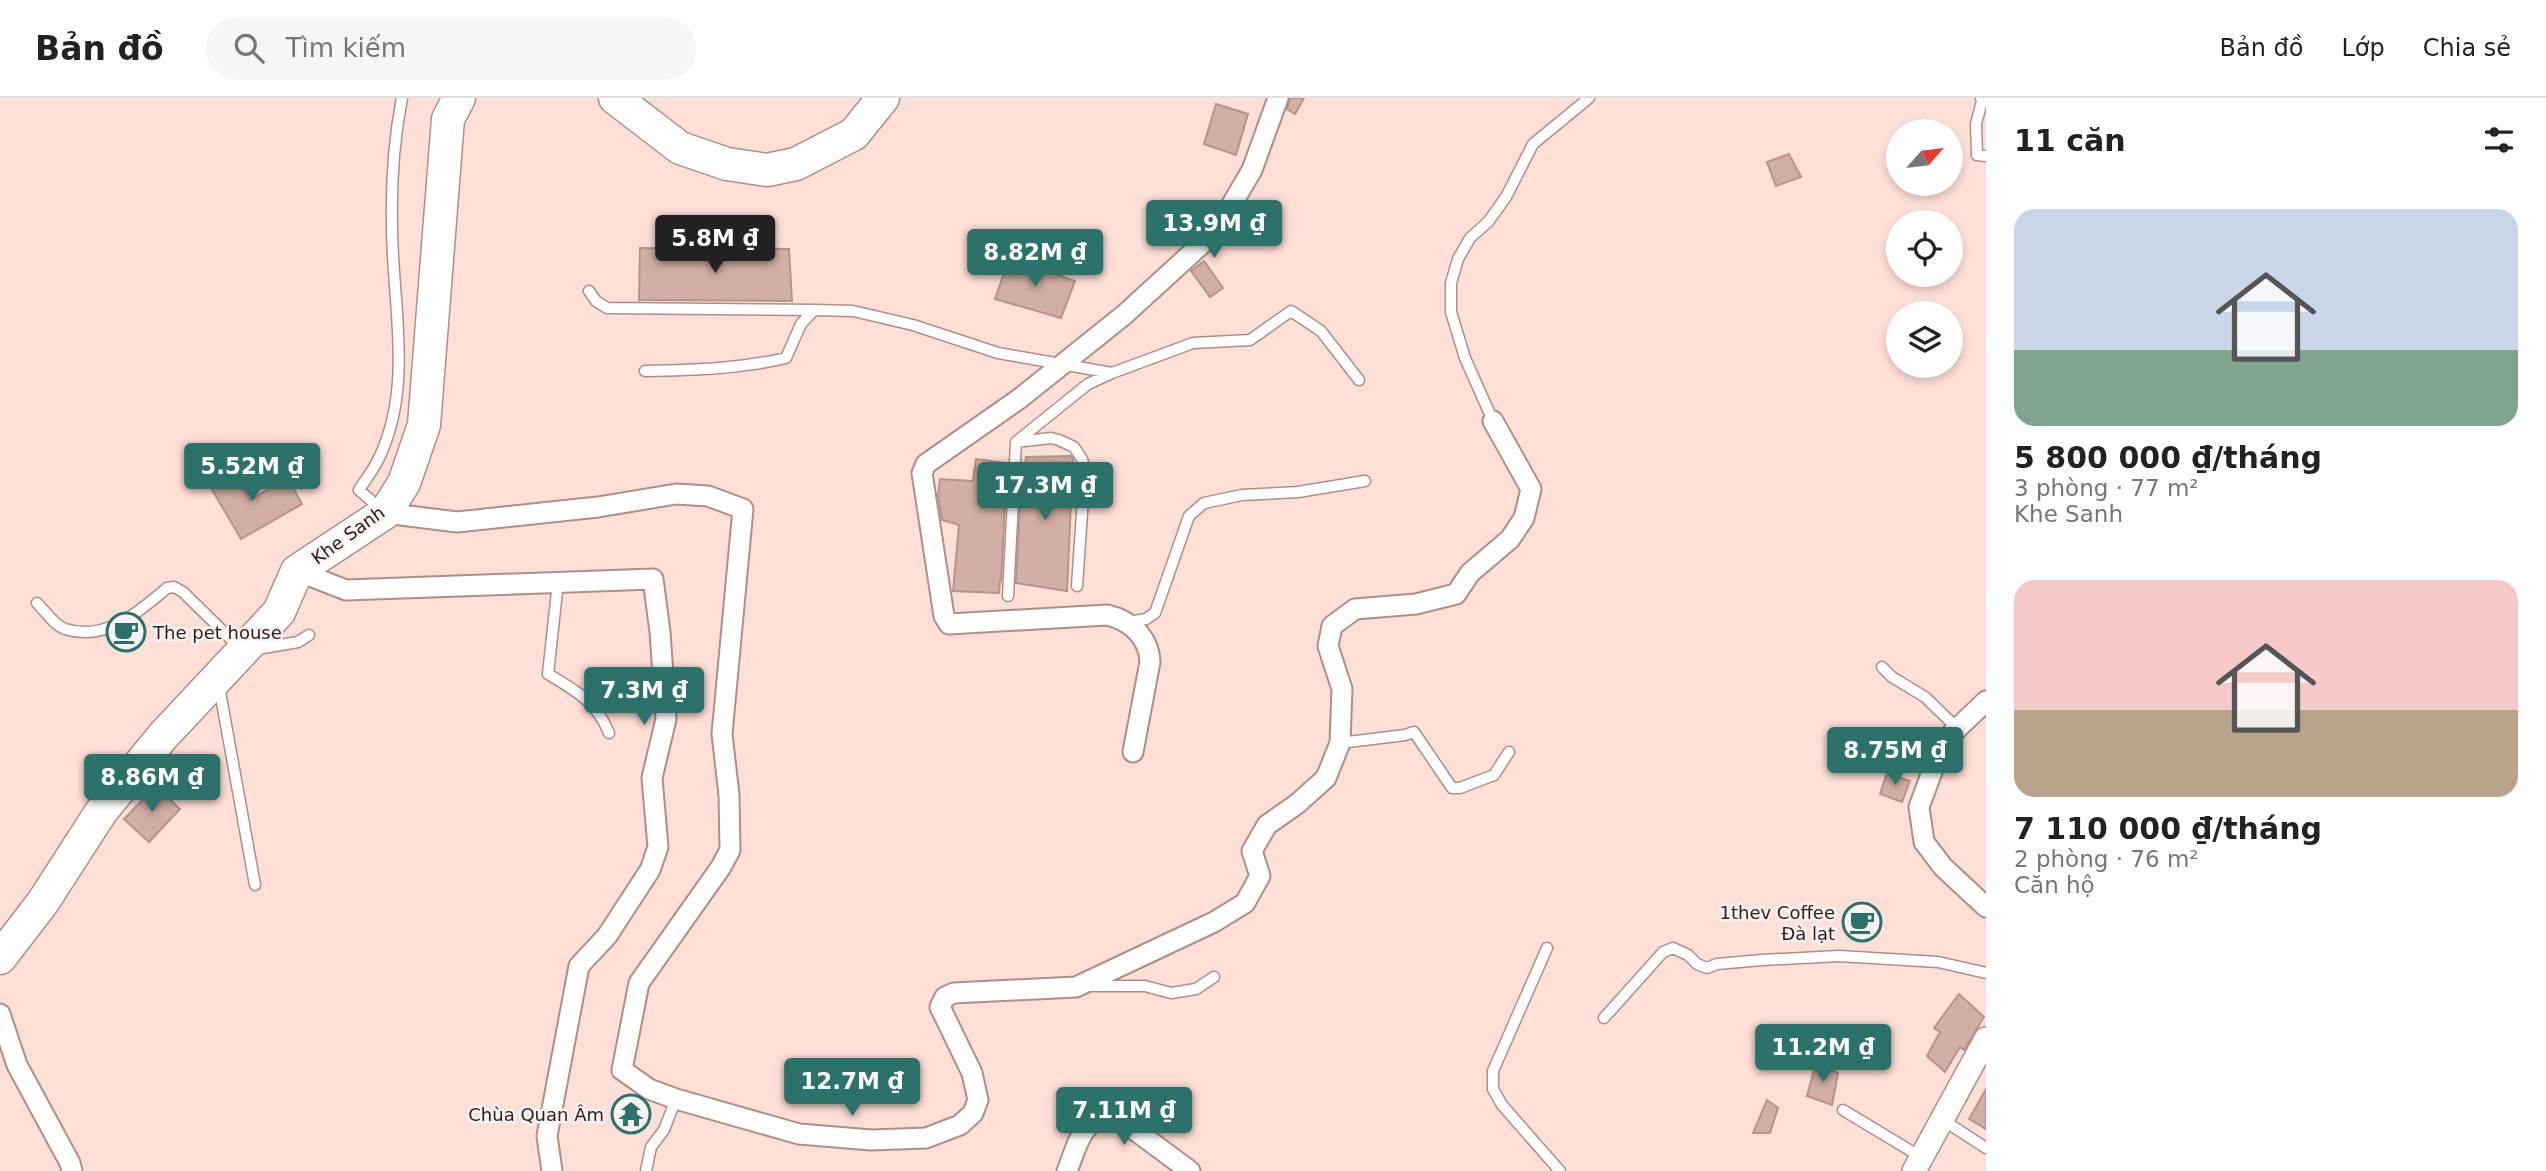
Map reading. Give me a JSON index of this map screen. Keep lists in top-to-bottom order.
{
  "streets": {
    "highway": ["Khe Sanh"]
  },
  "places": {
    "cafe": ["The pet house", "1thev Coffee Đà lạt"],
    "temple": ["Chùa Quan Âm"]
  },
  "north": "top right",
  "page": {
    "header": "Bản đồ",
    "search": "Tìm kiếm",
    "nav": ["Bản đồ", "Lớp", "Chia sẻ"],
    "heading": "11 căn",
    "list": [
      {
        "name": "5 800 000 ₫/tháng",
        "note": "3 phòng · 77 m² · Khe Sanh"
      },
      {
        "name": "7 110 000 ₫/tháng",
        "note": "2 phòng · 76 m² · Căn hộ"
      }
    ],
    "price": [
      "13.9M ₫",
      "5.8M ₫",
      "8.82M ₫",
      "5.52M ₫",
      "17.3M ₫",
      "7.3M ₫",
      "8.75M ₫",
      "8.86M ₫",
      "11.2M ₫",
      "12.7M ₫",
      "7.11M ₫"
    ]
  }
}
